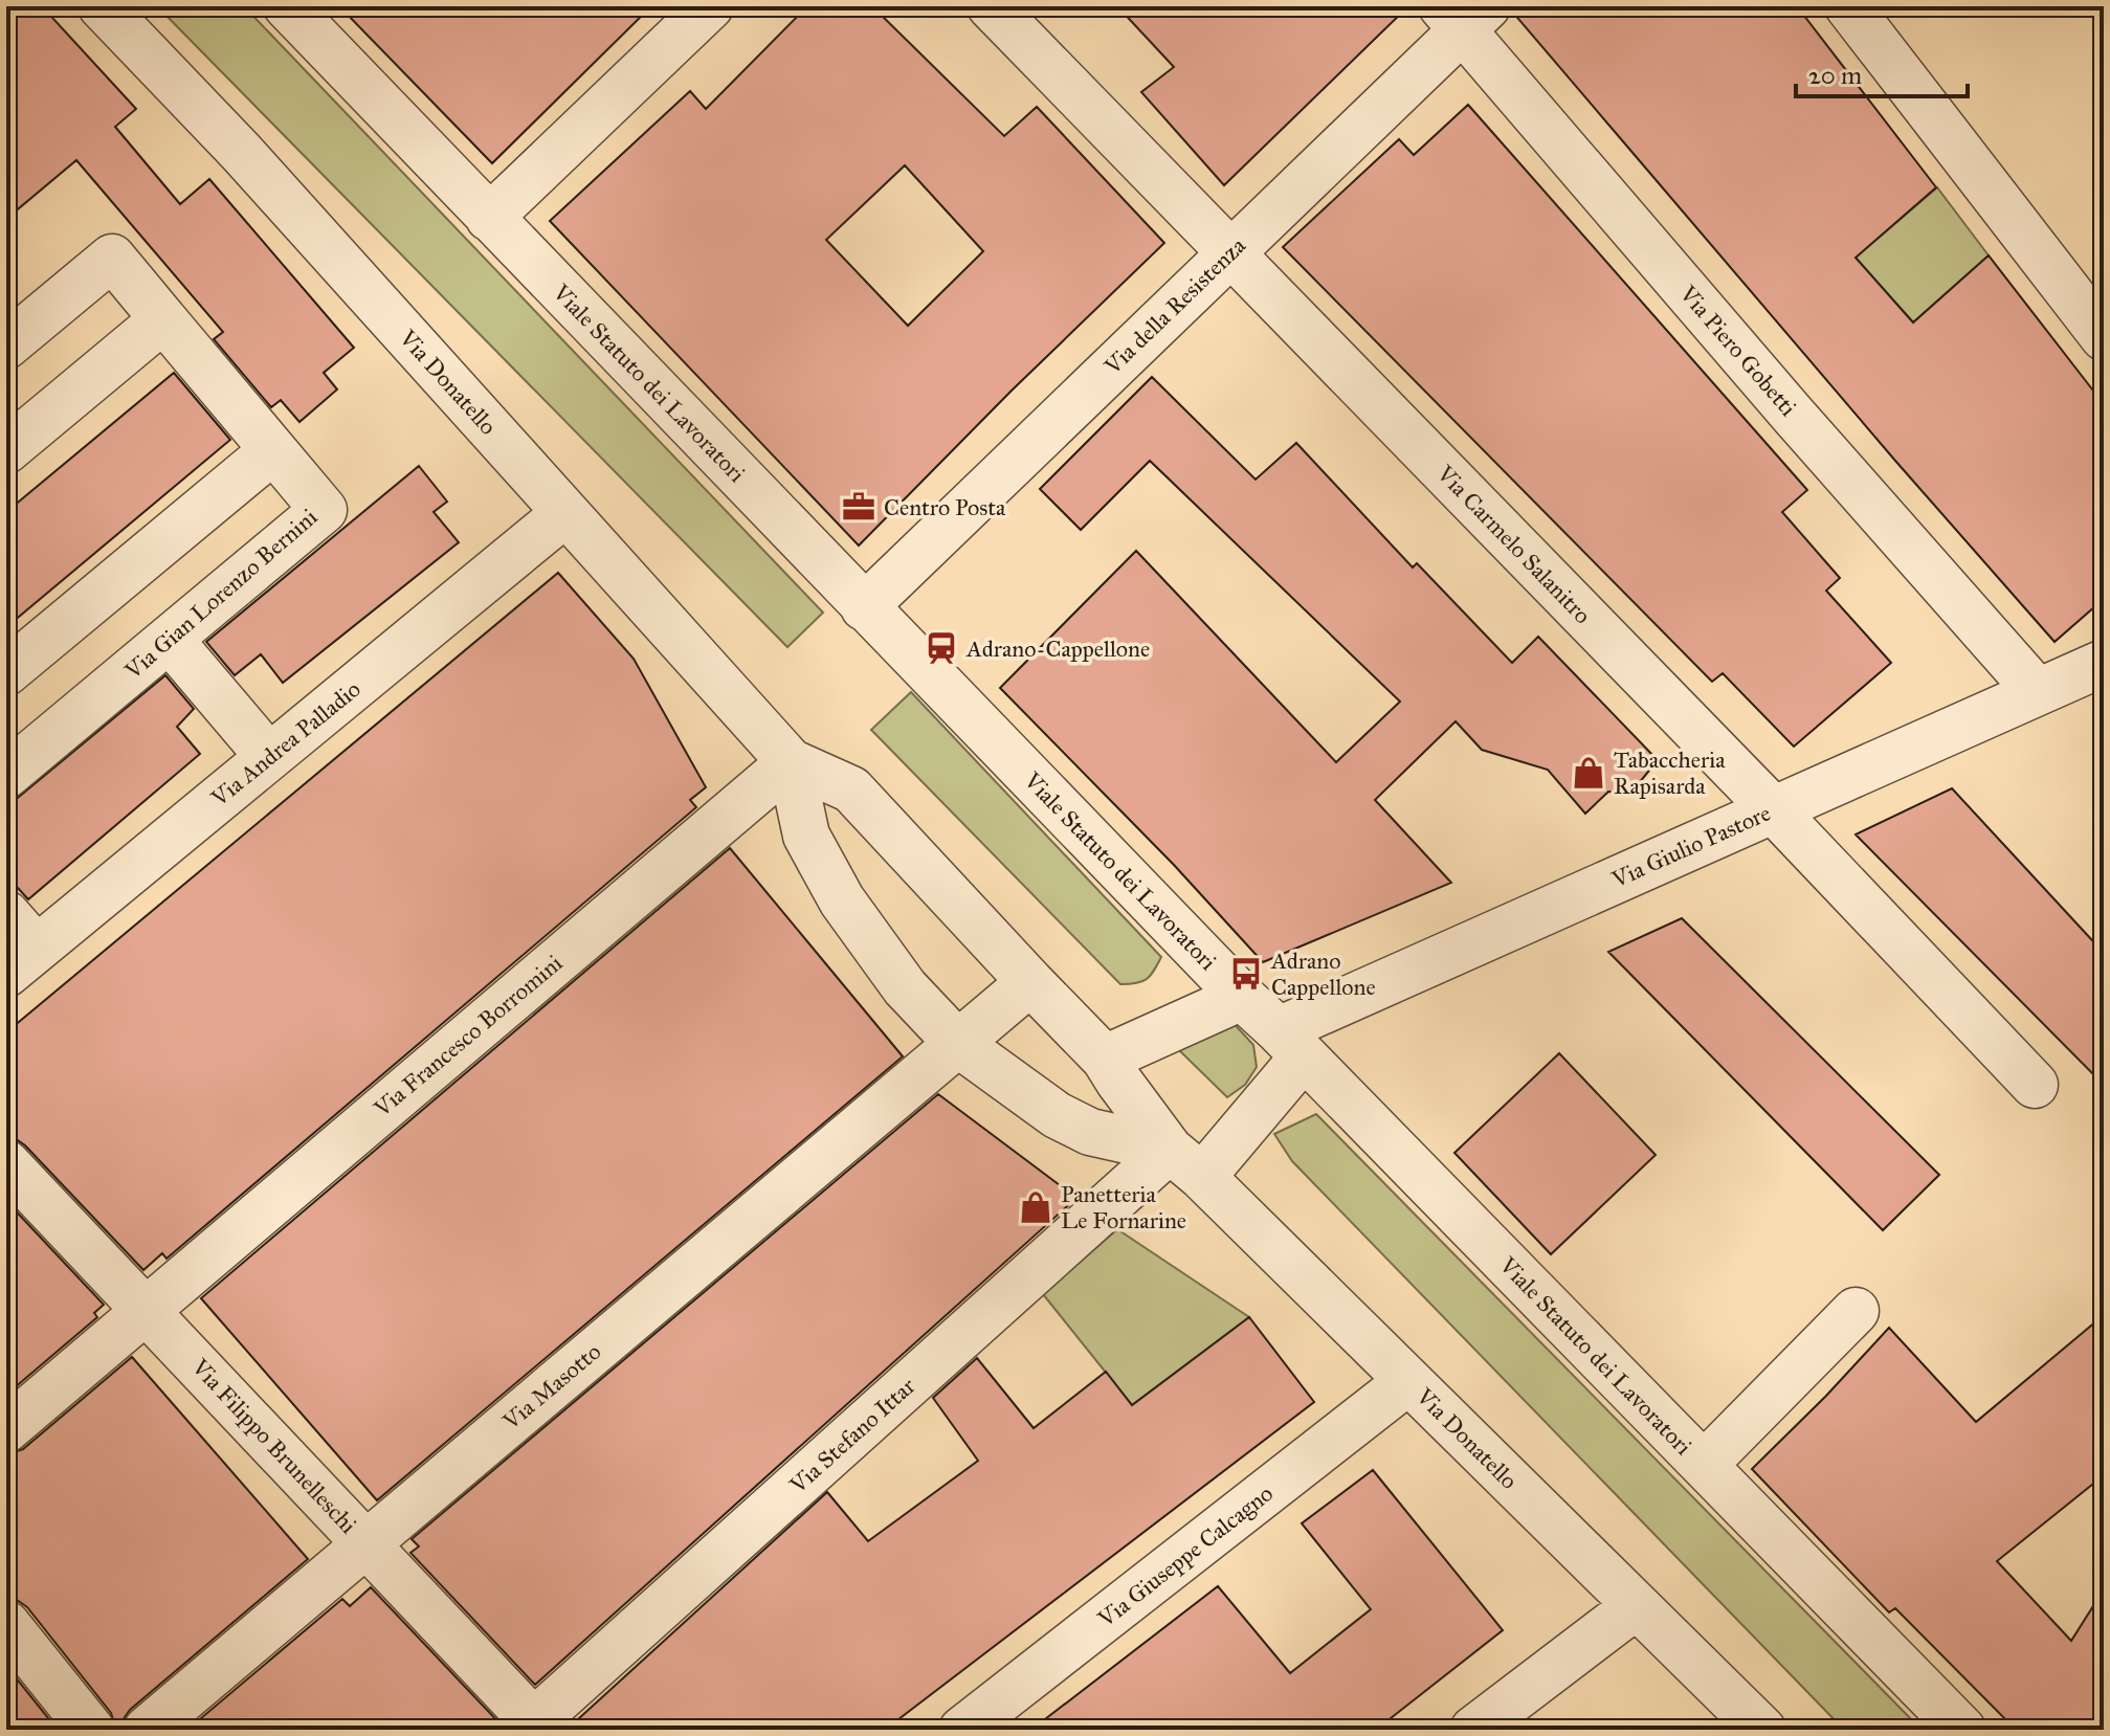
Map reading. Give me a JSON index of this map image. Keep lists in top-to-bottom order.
{
  "streets": {
    "street": [
      "Via della Resistenza",
      "Via Piero Gobetti",
      "Via Donatello",
      "Viale Statuto dei Lavoratori",
      "Via Carmelo Salanitro",
      "Via Gian Lorenzo Bernini",
      "Via Andrea Palladio",
      "Via Giulio Pastore",
      "Via Francesco Borromini",
      "Via Masotto",
      "Via Stefano Ittar",
      "Via Filippo Brunelleschi",
      "Via Giuseppe Calcagno"
    ]
  },
  "crossings": [
    ["Via della Resistenza", "Via Piero Gobetti"],
    ["Via della Resistenza", "Viale Statuto dei Lavoratori"],
    ["Via della Resistenza", "Via Carmelo Salanitro"],
    ["Via Piero Gobetti", "Via Giulio Pastore"],
    ["Via Donatello", "Via Andrea Palladio"],
    ["Via Donatello", "Via Francesco Borromini"],
    ["Via Donatello", "Via Masotto"],
    ["Via Donatello", "Via Stefano Ittar"],
    ["Via Donatello", "Via Giuseppe Calcagno"],
    ["Viale Statuto dei Lavoratori", "Via Giulio Pastore"],
    ["Viale Statuto dei Lavoratori", "Via Stefano Ittar"],
    ["Via Carmelo Salanitro", "Via Giulio Pastore"],
    ["Via Giulio Pastore", "Via Stefano Ittar"],
    ["Via Francesco Borromini", "Via Filippo Brunelleschi"],
    ["Via Masotto", "Via Filippo Brunelleschi"],
    ["Via Stefano Ittar", "Via Filippo Brunelleschi"]
  ],
  "places": {
    "office": ["Centro Posta"],
    "station": ["Adrano-Cappellone"],
    "shop": ["Tabaccheria Rapisarda", "Panetteria Le Fornarine"],
    "bus stop": ["Adrano Cappellone"]
  },
  "scale_bar": "20 m"
}
